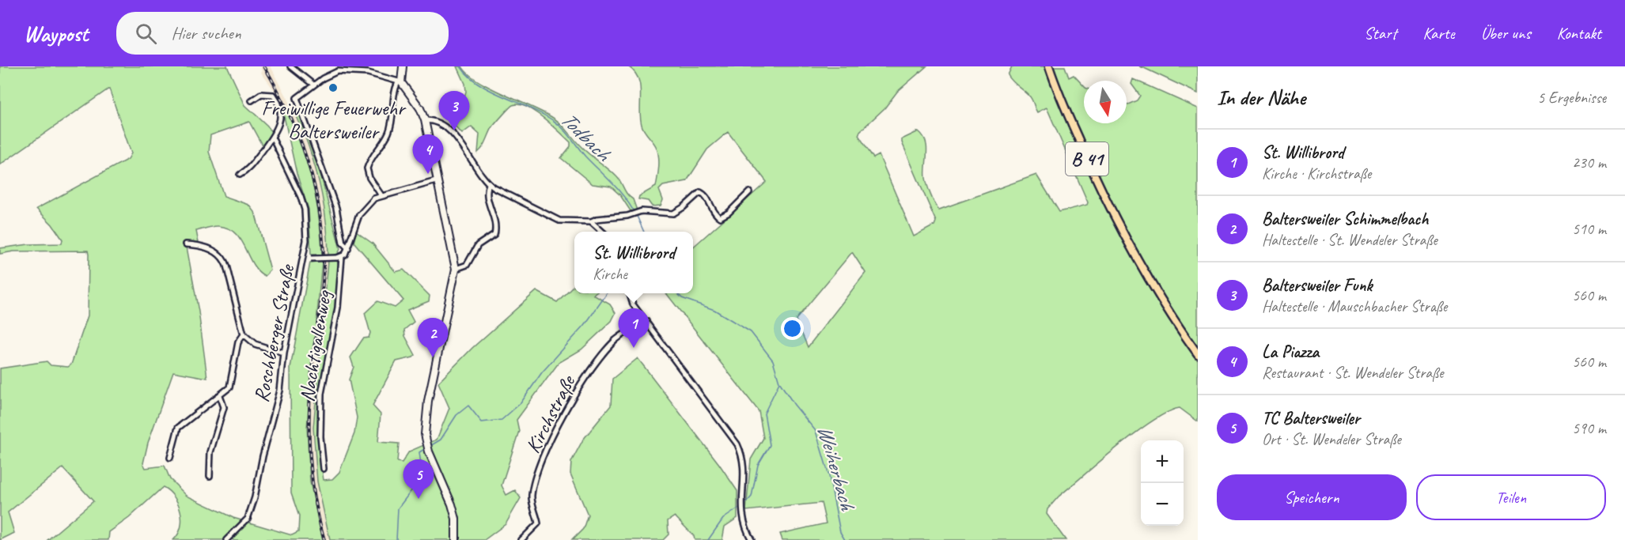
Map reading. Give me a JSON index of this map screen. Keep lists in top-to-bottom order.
{
  "streets": {
    "highway": ["B 41"],
    "street": ["Roschberger Straße", "Nachtigallenweg", "Kirchstraße"]
  },
  "crossings": [
    ["Roschberger Straße", "Nachtigallenweg"]
  ],
  "water": ["Todbach", "Weiherbach"],
  "places": ["Freiwillige Feuerwehr Baltersweiler"],
  "north": "bottom",
  "page": {
    "header": "Waypost",
    "search": "Hier suchen",
    "nav": [
      "Start",
      "Karte",
      "Über uns",
      "Kontakt"
    ],
    "heading": ["In der Nähe", "5 Ergebnisse"],
    "pins": [
      "3",
      "4",
      "1",
      "2",
      "5"
    ],
    "list": [
      {
        "mark": "1",
        "name": "St. Willibrord",
        "note": "Kirche · Kirchstraße",
        "value": "230 m"
      },
      {
        "mark": "2",
        "name": "Baltersweiler Schimmelbach",
        "note": "Haltestelle · St. Wendeler Straße",
        "value": "510 m"
      },
      {
        "mark": "3",
        "name": "Baltersweiler Funk",
        "note": "Haltestelle · Mauschbacher Straße",
        "value": "560 m"
      },
      {
        "mark": "4",
        "name": "La Piazza",
        "note": "Restaurant · St. Wendeler Straße",
        "value": "560 m"
      },
      {
        "mark": "5",
        "name": "TC Baltersweiler",
        "note": "Ort · St. Wendeler Straße",
        "value": "590 m"
      }
    ],
    "popup": ["St. Willibrord", "Kirche"],
    "map_buttons": ["+", "−"],
    "buttons": ["Speichern", "Teilen"]
  }
}
